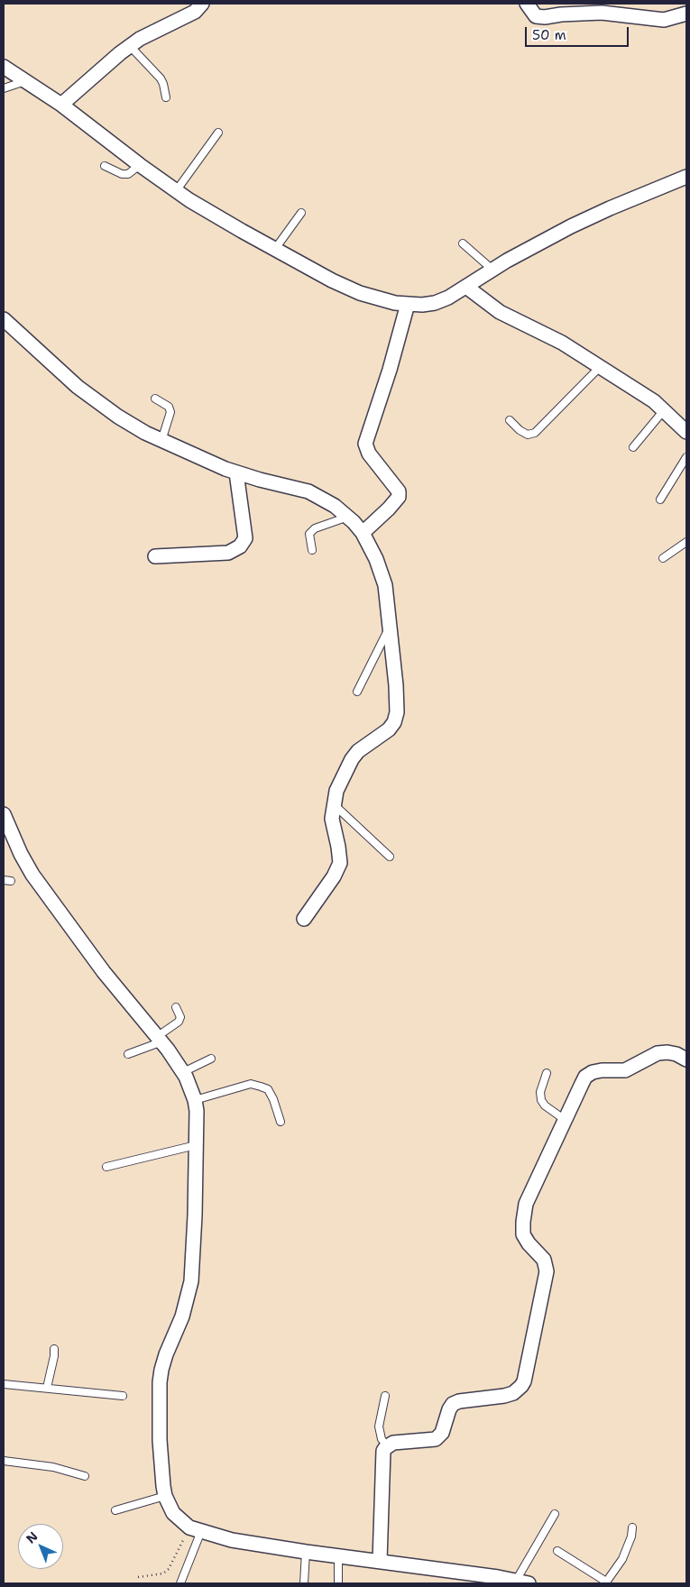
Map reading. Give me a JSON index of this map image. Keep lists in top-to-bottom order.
{
  "scale_bar": "50 m",
  "north": "top left"
}
